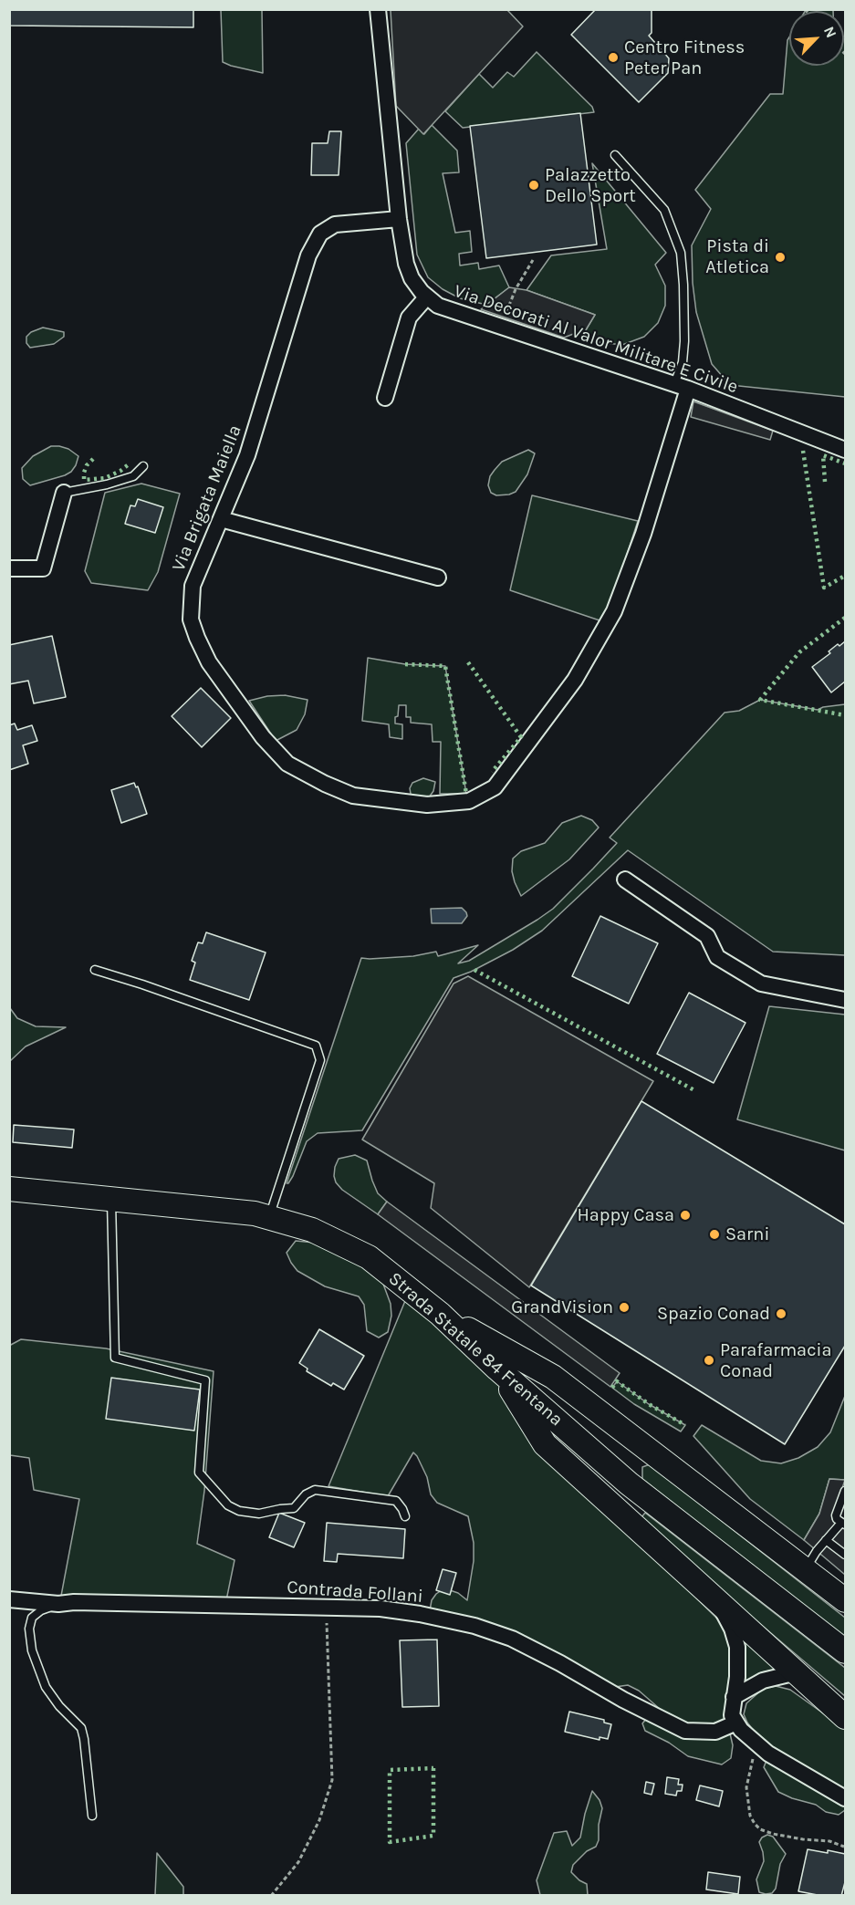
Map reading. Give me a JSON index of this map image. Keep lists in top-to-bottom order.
{
  "streets": {
    "main road": ["Strada Statale 84 Frentana"],
    "street": ["Via Decorati Al Valor Militare E Civile", "Via Brigata Maiella", "Contrada Follani"]
  },
  "crossings": [
    ["Via Decorati Al Valor Militare E Civile", "Via Brigata Maiella"]
  ],
  "places": [
    "Centro Fitness Peter Pan",
    "Palazzetto Dello Sport",
    "Pista di Atletica",
    "Happy Casa",
    "Sarni",
    "GrandVision",
    "Spazio Conad",
    "Parafarmacia Conad"
  ],
  "north": "top right"
}
